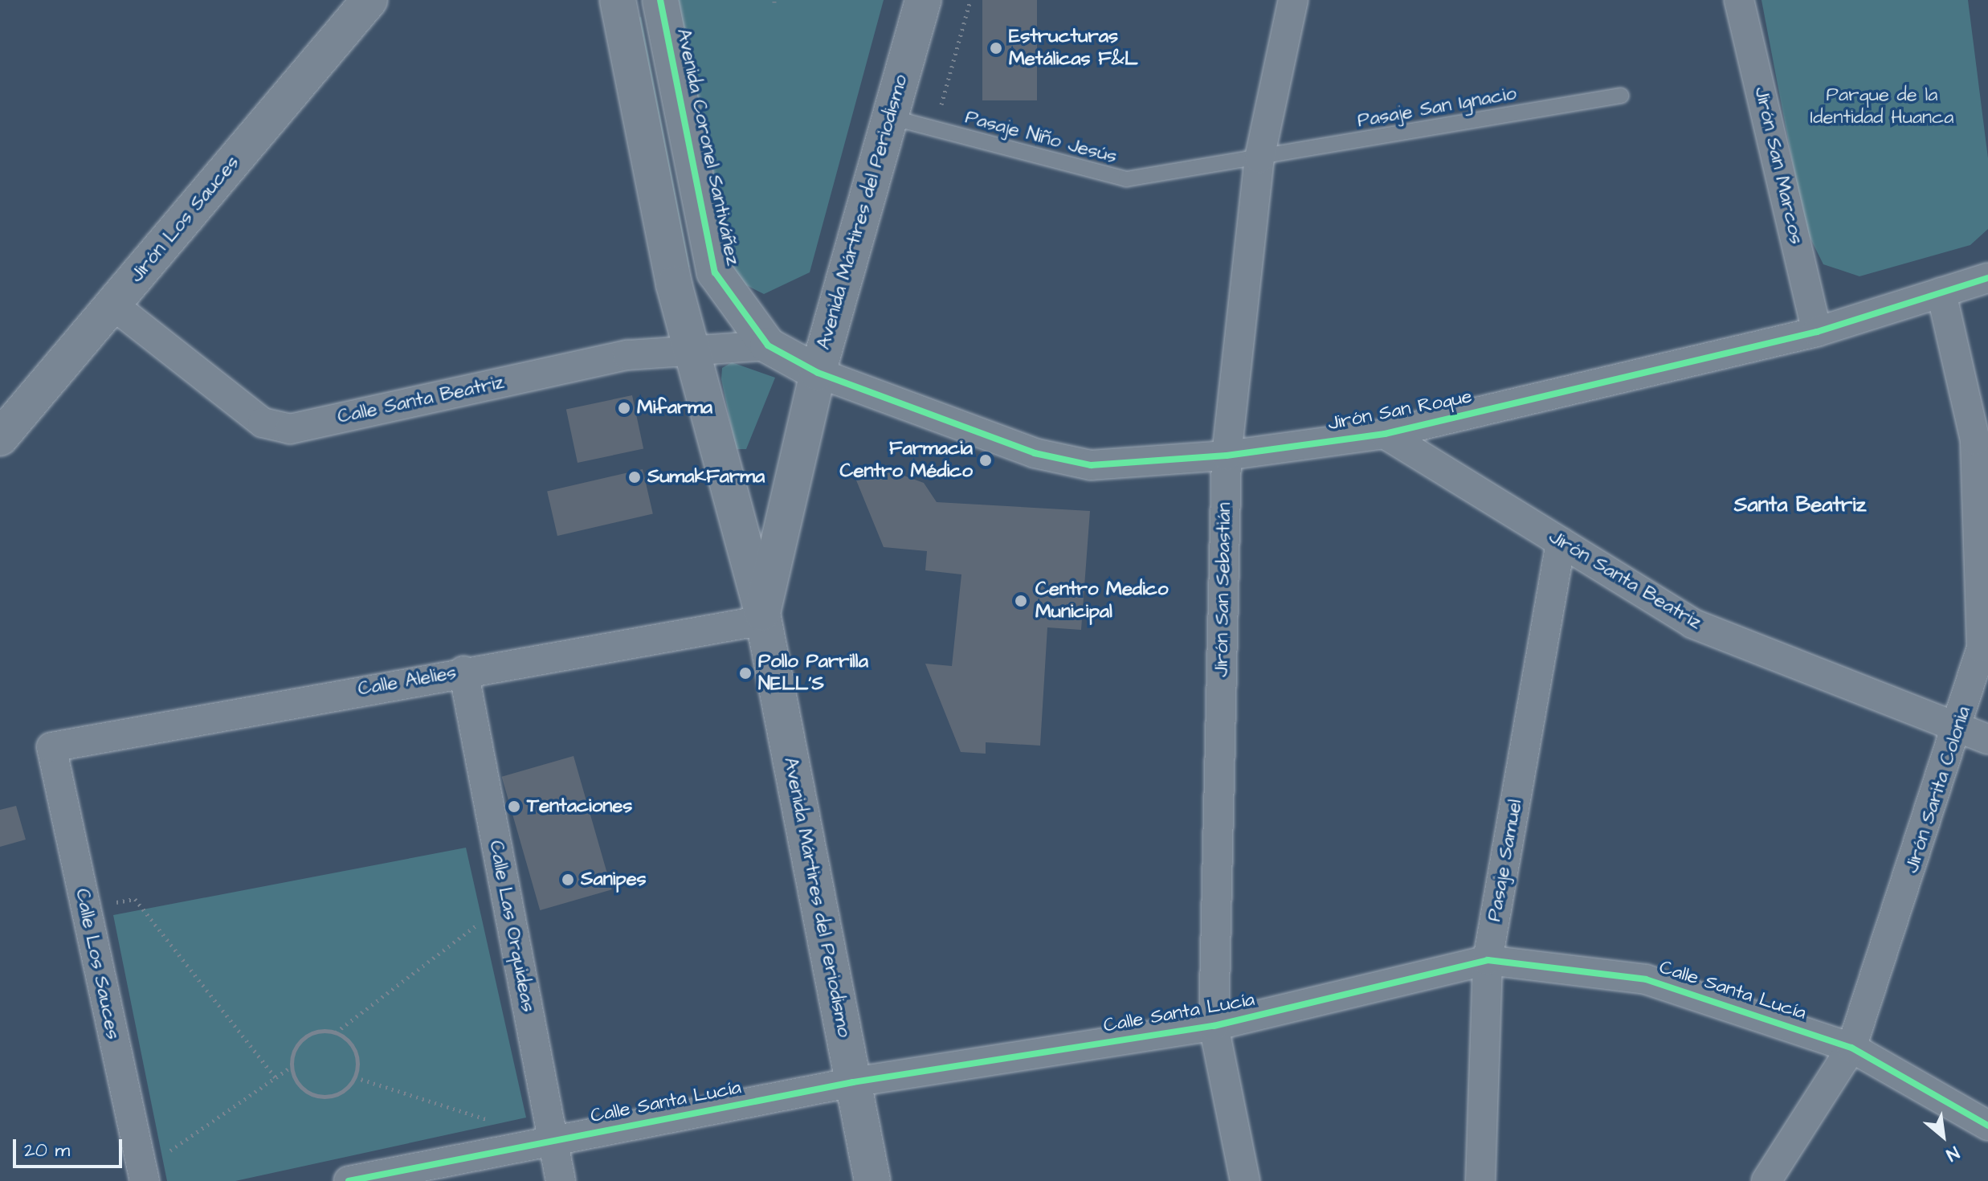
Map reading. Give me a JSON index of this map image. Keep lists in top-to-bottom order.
{
  "streets": {
    "street": [
      "Avenida Coronel Santiváñez",
      "Jirón San Marcos",
      "Avenida Mártires del Periodismo",
      "Jirón Los Sauces",
      "Calle Santa Beatriz",
      "Jirón San Roque",
      "Jirón Santa Beatriz",
      "Jirón San Sebastián",
      "Calle Alelies",
      "Jirón Sarita Colonia",
      "Pasaje Samuel",
      "Calle Las Orquideas",
      "Calle Los Sauces",
      "Calle Santa Lucía"
    ],
    "lane": ["Pasaje San Ignacio", "Pasaje Niño Jesús"]
  },
  "crossings": [
    ["Pasaje San Ignacio", "Pasaje Niño Jesús"],
    ["Pasaje San Ignacio", "Jirón San Sebastián"],
    ["Pasaje Niño Jesús", "Avenida Mártires del Periodismo"],
    ["Pasaje Niño Jesús", "Jirón San Sebastián"],
    ["Avenida Coronel Santiváñez", "Avenida Mártires del Periodismo"],
    ["Avenida Coronel Santiváñez", "Calle Santa Beatriz"],
    ["Avenida Coronel Santiváñez", "Jirón San Roque"],
    ["Jirón San Marcos", "Jirón San Roque"],
    ["Avenida Mártires del Periodismo", "Calle Santa Beatriz"],
    ["Avenida Mártires del Periodismo", "Jirón San Roque"],
    ["Avenida Mártires del Periodismo", "Calle Alelies"],
    ["Avenida Mártires del Periodismo", "Calle Santa Lucía"],
    ["Jirón Los Sauces", "Calle Santa Beatriz"],
    ["Jirón San Roque", "Jirón Santa Beatriz"],
    ["Jirón San Roque", "Jirón San Sebastián"],
    ["Jirón San Roque", "Jirón Sarita Colonia"],
    ["Jirón Santa Beatriz", "Jirón Sarita Colonia"],
    ["Jirón Santa Beatriz", "Pasaje Samuel"],
    ["Jirón San Sebastián", "Calle Santa Lucía"],
    ["Calle Alelies", "Calle Las Orquideas"],
    ["Calle Alelies", "Calle Los Sauces"],
    ["Jirón Sarita Colonia", "Calle Santa Lucía"],
    ["Pasaje Samuel", "Calle Santa Lucía"],
    ["Calle Las Orquideas", "Calle Santa Lucía"]
  ],
  "districts": ["Santa Beatriz"],
  "parks": ["Parque de la Identidad Huanca"],
  "places": [
    "Estructuras Metálicas F&L",
    "Mifarma",
    "Farmacia Centro Médico",
    "SumakFarma",
    "Centro Medico Municipal",
    "Pollo Parrilla NELL'S",
    "Tentaciones",
    "Sanipes"
  ],
  "scale_bar": "20 m",
  "north": "bottom right"
}
